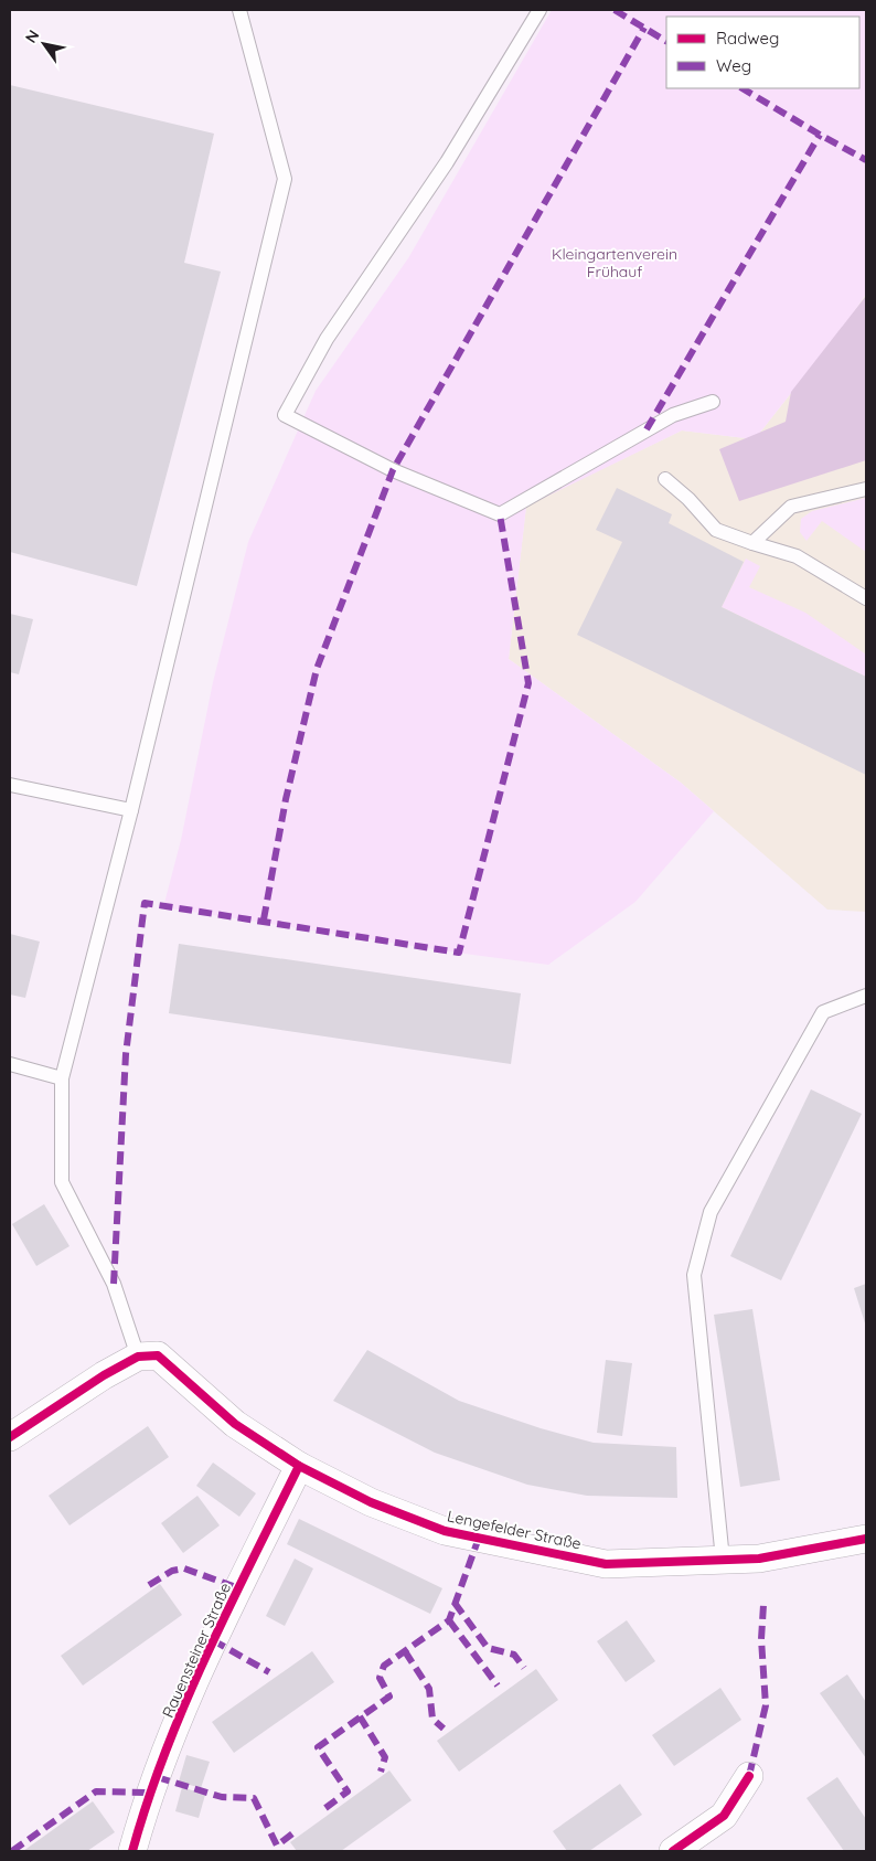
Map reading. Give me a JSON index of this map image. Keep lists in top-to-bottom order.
{
  "streets": {
    "street": ["Lengefelder Straße", "Rauensteiner Straße"]
  },
  "crossings": [
    ["Lengefelder Straße", "Rauensteiner Straße"]
  ],
  "parks": ["Kleingartenverein Frühauf"],
  "legend": ["Radweg", "Weg"],
  "north": "top left"
}
